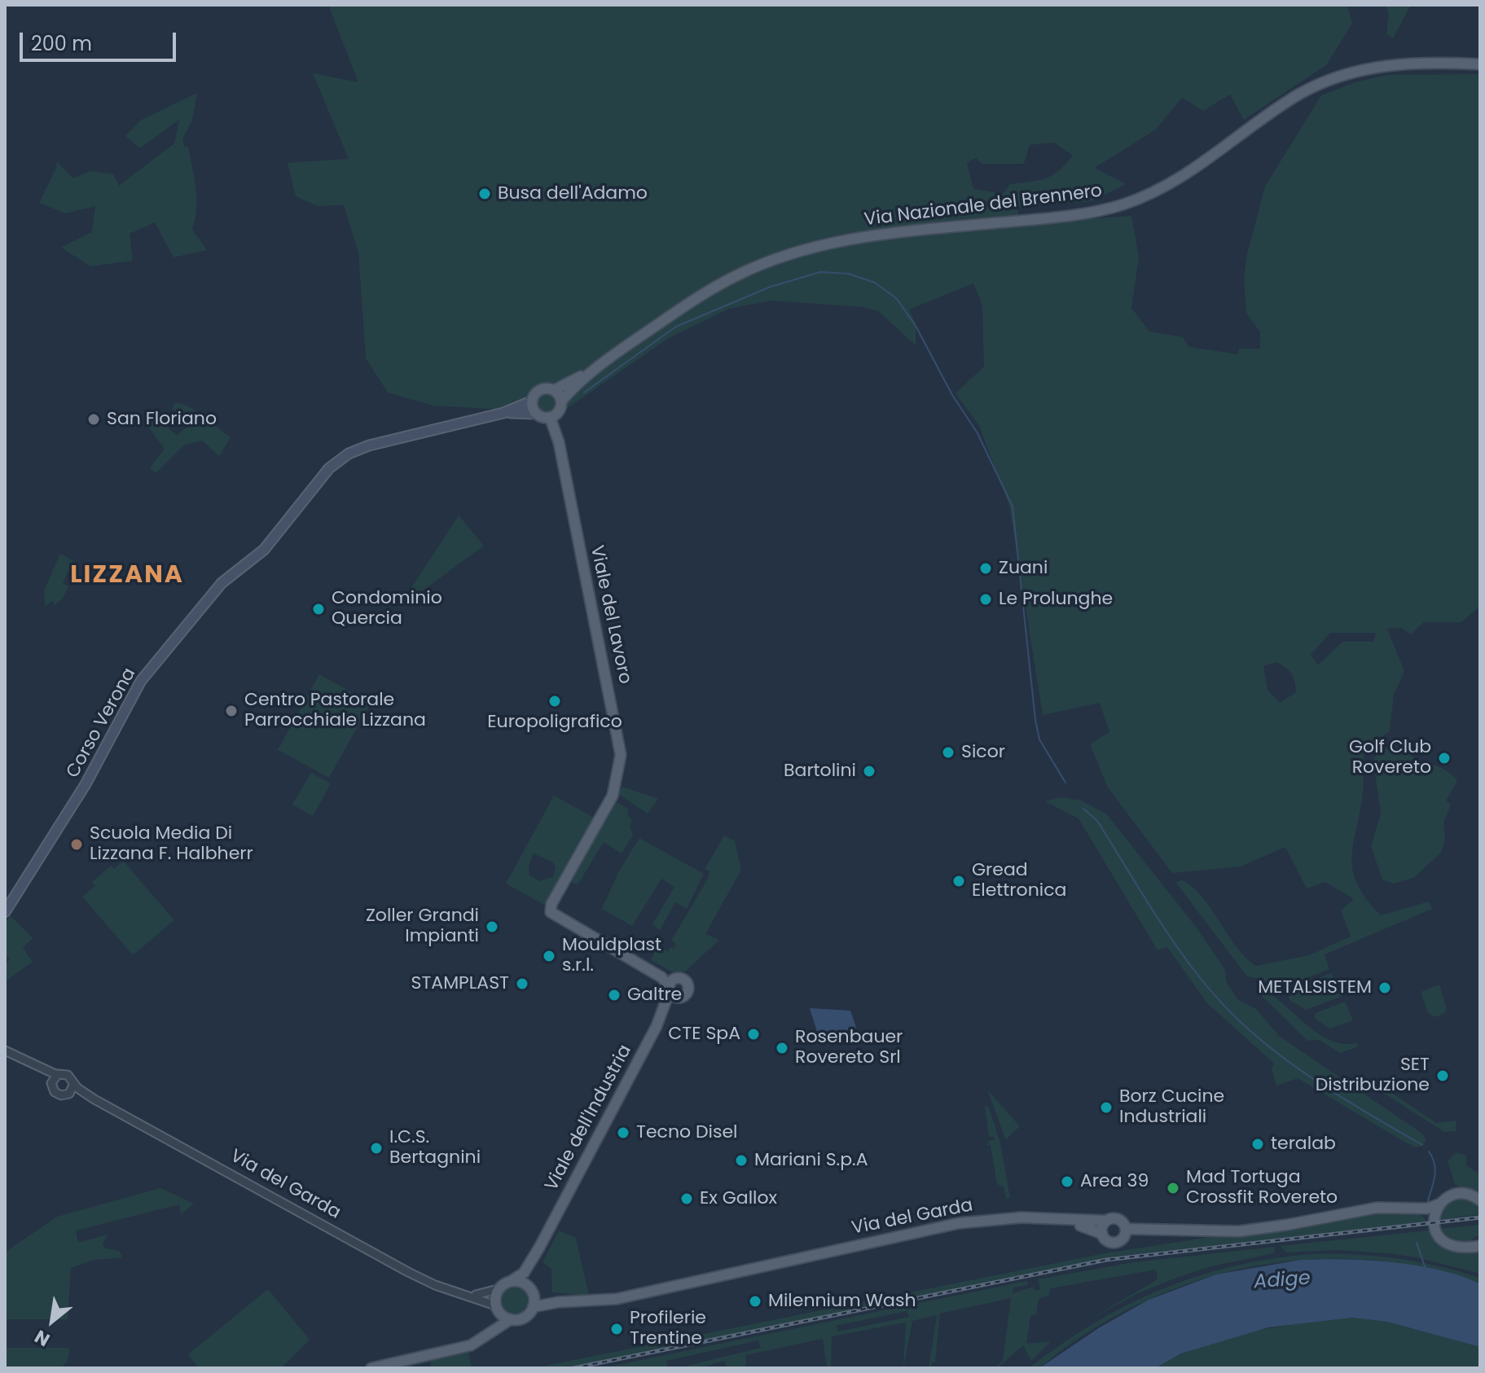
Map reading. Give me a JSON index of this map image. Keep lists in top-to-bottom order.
{
  "streets": {
    "main road": [
      "Via Nazionale del Brennero",
      "Viale del Lavoro",
      "Corso Verona",
      "Viale dell'Industria",
      "Via del Garda"
    ]
  },
  "crossings": [
    ["Via Nazionale del Brennero", "Viale del Lavoro"],
    ["Viale del Lavoro", "Viale dell'Industria"],
    ["Viale dell'Industria", "Via del Garda"]
  ],
  "districts": ["LIZZANA"],
  "water": ["Adige"],
  "places": [
    "Busa dell'Adamo",
    "San Floriano",
    "Zuani",
    "Le Prolunghe",
    "Condominio Quercia",
    "Europoligrafico",
    "Centro Pastorale Parrocchiale Lizzana",
    "Sicor",
    "Golf Club Rovereto",
    "Bartolini",
    "Scuola Media Di Lizzana F. Halbherr",
    "Gread Elettronica",
    "Zoller Grandi Impianti",
    "Mouldplast s.r.l.",
    "STAMPLAST",
    "METALSISTEM",
    "Galtre",
    "CTE SpA",
    "Rosenbauer Rovereto Srl",
    "SET Distribuzione",
    "Borz Cucine Industriali",
    "Tecno Disel",
    "teralab",
    "I.C.S. Bertagnini",
    "Mariani S.p.A",
    "Area 39",
    "Mad Tortuga Crossfit Rovereto",
    "Ex Gallox",
    "Milennium Wash",
    "Profilerie Trentine"
  ],
  "scale_bar": "200 m",
  "north": "bottom left"
}
